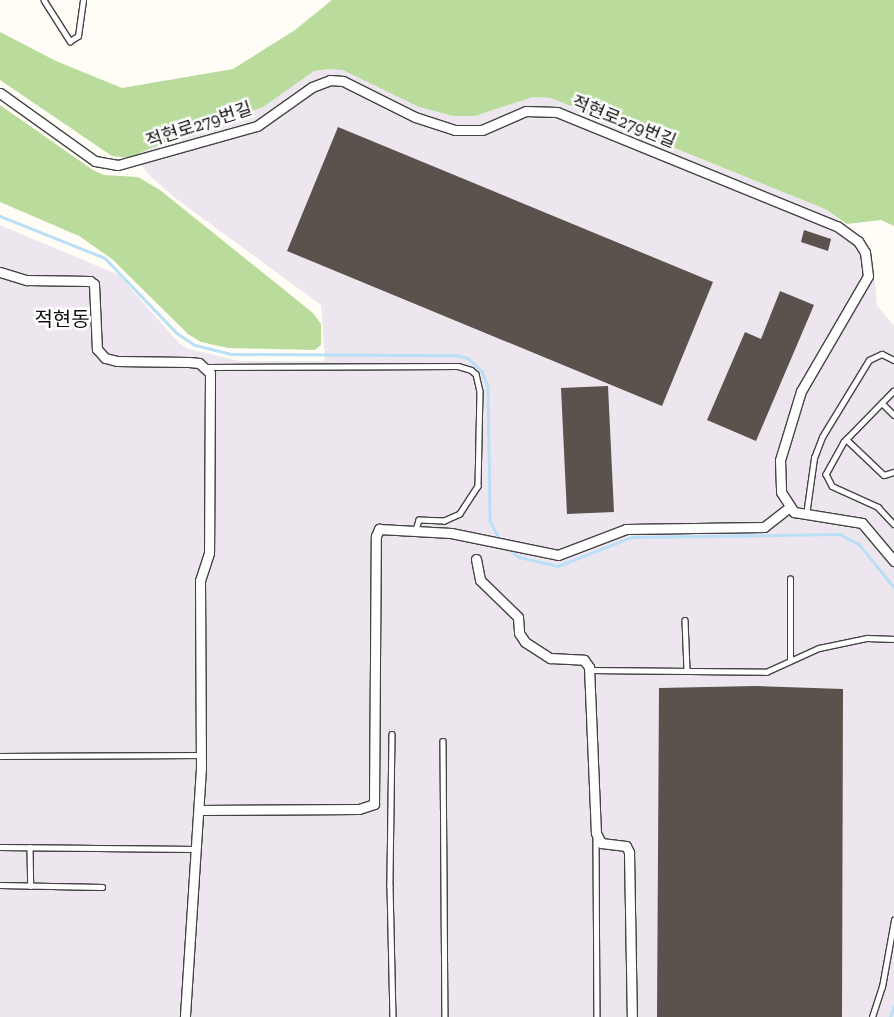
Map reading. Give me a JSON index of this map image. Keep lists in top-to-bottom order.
{
  "streets": {
    "street": ["적현로279번길"]
  },
  "districts": ["적현동"]
}
